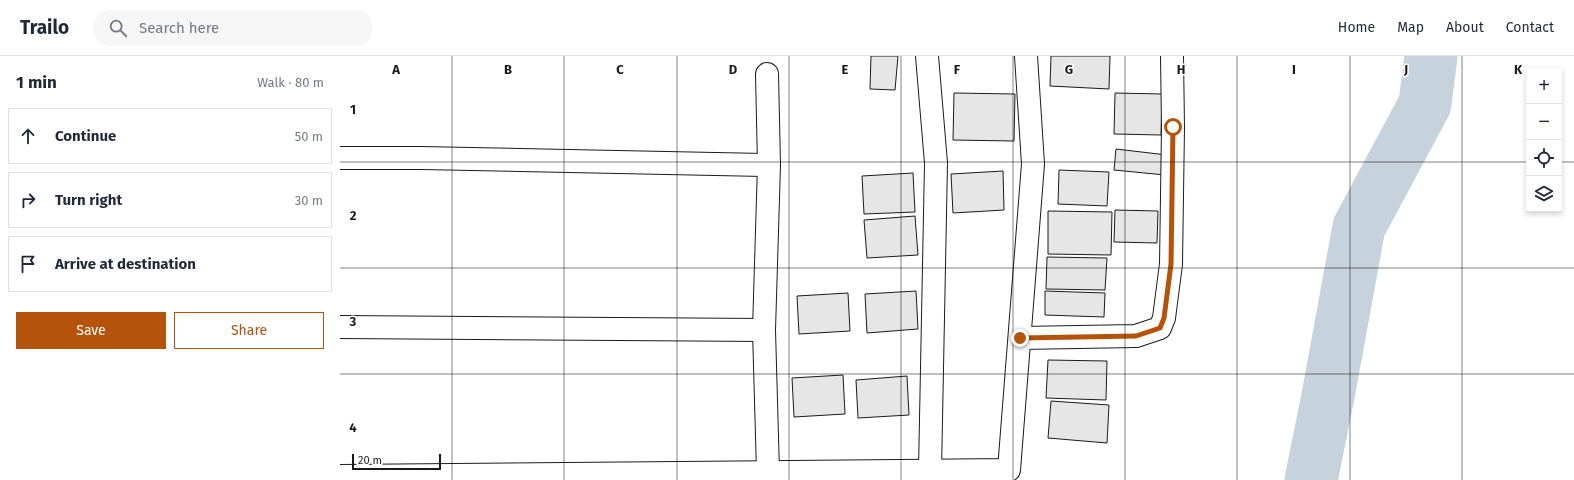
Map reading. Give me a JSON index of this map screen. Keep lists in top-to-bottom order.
{
  "scale_bar": "20 m",
  "page": {
    "header": "Trailo",
    "search": "Search here",
    "nav": [
      "Home",
      "Map",
      "About",
      "Contact"
    ],
    "heading": ["1 min", "Walk · 80 m"],
    "map_buttons": ["+", "−"],
    "list": [
      ["Continue", "50 m"],
      ["Turn right", "30 m"],
      "Arrive at destination"
    ],
    "buttons": ["Save", "Share"],
    "scale": "20 m"
  },
  "grid": {
    "columns": [
      "A",
      "B",
      "C",
      "D",
      "E",
      "F",
      "G",
      "H",
      "I",
      "J",
      "K"
    ],
    "rows": [
      "1",
      "2",
      "3",
      "4"
    ]
  }
}
